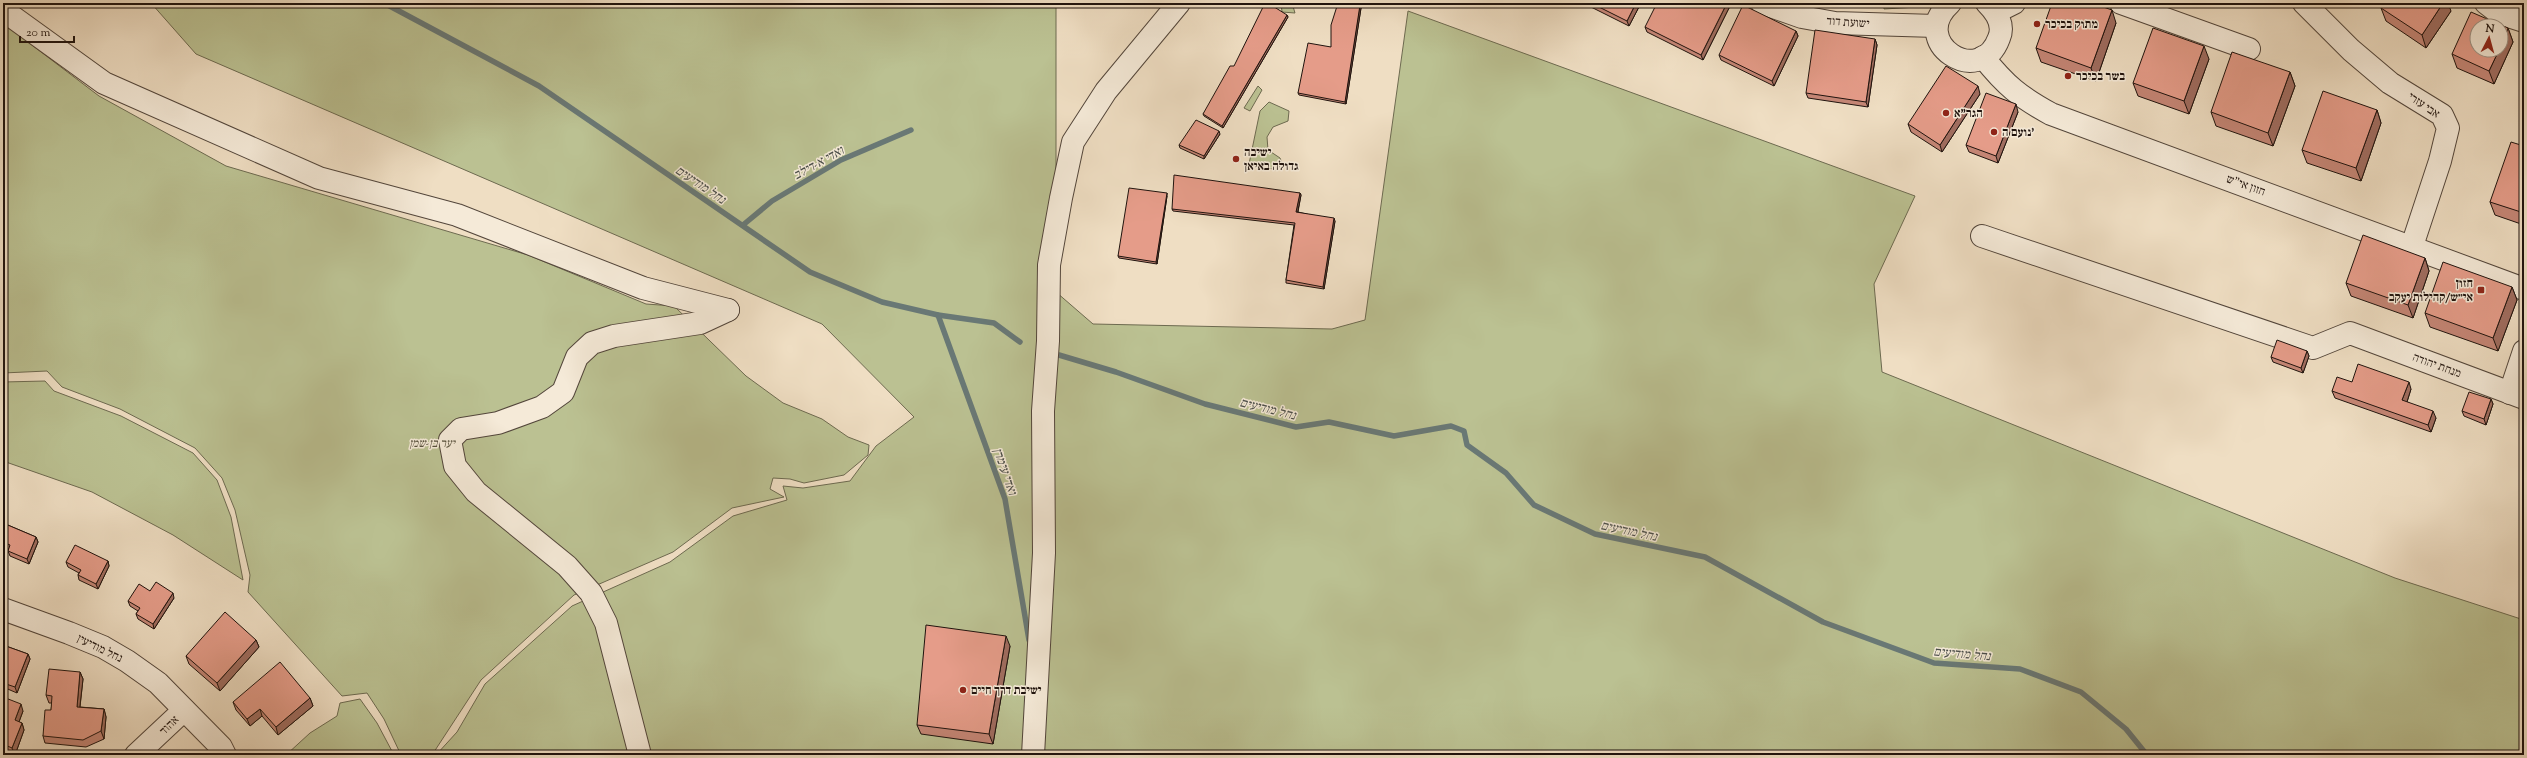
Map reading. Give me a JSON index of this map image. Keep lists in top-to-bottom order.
{
  "streets": {
    "street": [
      "ישועת דוד",
      "אבי עזרי",
      "חזון אי\"ש",
      "מנחת יהודה",
      "נחל מודיעין",
      "אהוד"
    ]
  },
  "crossings": [
    ["אבי עזרי", "חזון אי\"ש"],
    ["נחל מודיעין", "אהוד"]
  ],
  "water": ["ואדי א-דילב", "נחל מודיעים", "ואדי עימרן"],
  "parks": ["יער בן-שמן"],
  "places": {
    "other": [
      "מתוק בכיכר",
      "בשר בכיכר",
      "הגר\"א",
      "נועם ה’",
      "ישיבה גדולה באיאן",
      "ישיבת דרך חיים"
    ],
    "transit": ["חזון אי״ש/קהילות יעקב"]
  },
  "scale_bar": "20 m",
  "north": "top"
}
